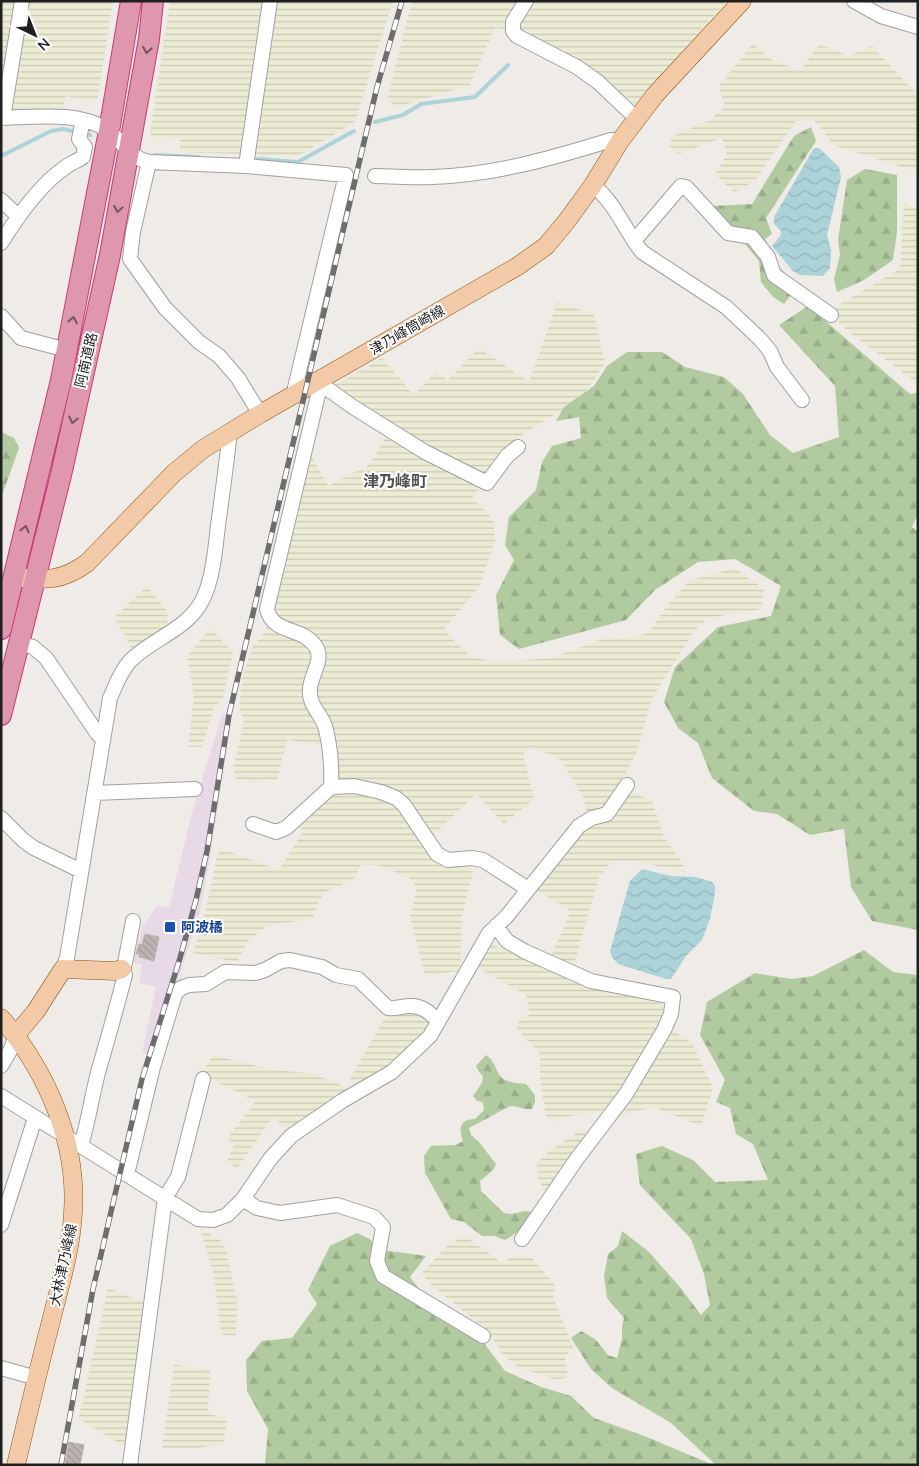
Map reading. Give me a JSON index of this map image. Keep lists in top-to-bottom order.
{
  "streets": {
    "highway": ["阿南道路"],
    "main road": ["津乃峰筒崎線", "大林津乃峰線"]
  },
  "crossings": [
    ["津乃峰筒崎線", "阿南道路"]
  ],
  "districts": ["津乃峰町"],
  "places": {
    "transit": ["阿波橘"]
  },
  "north": "bottom right"
}
